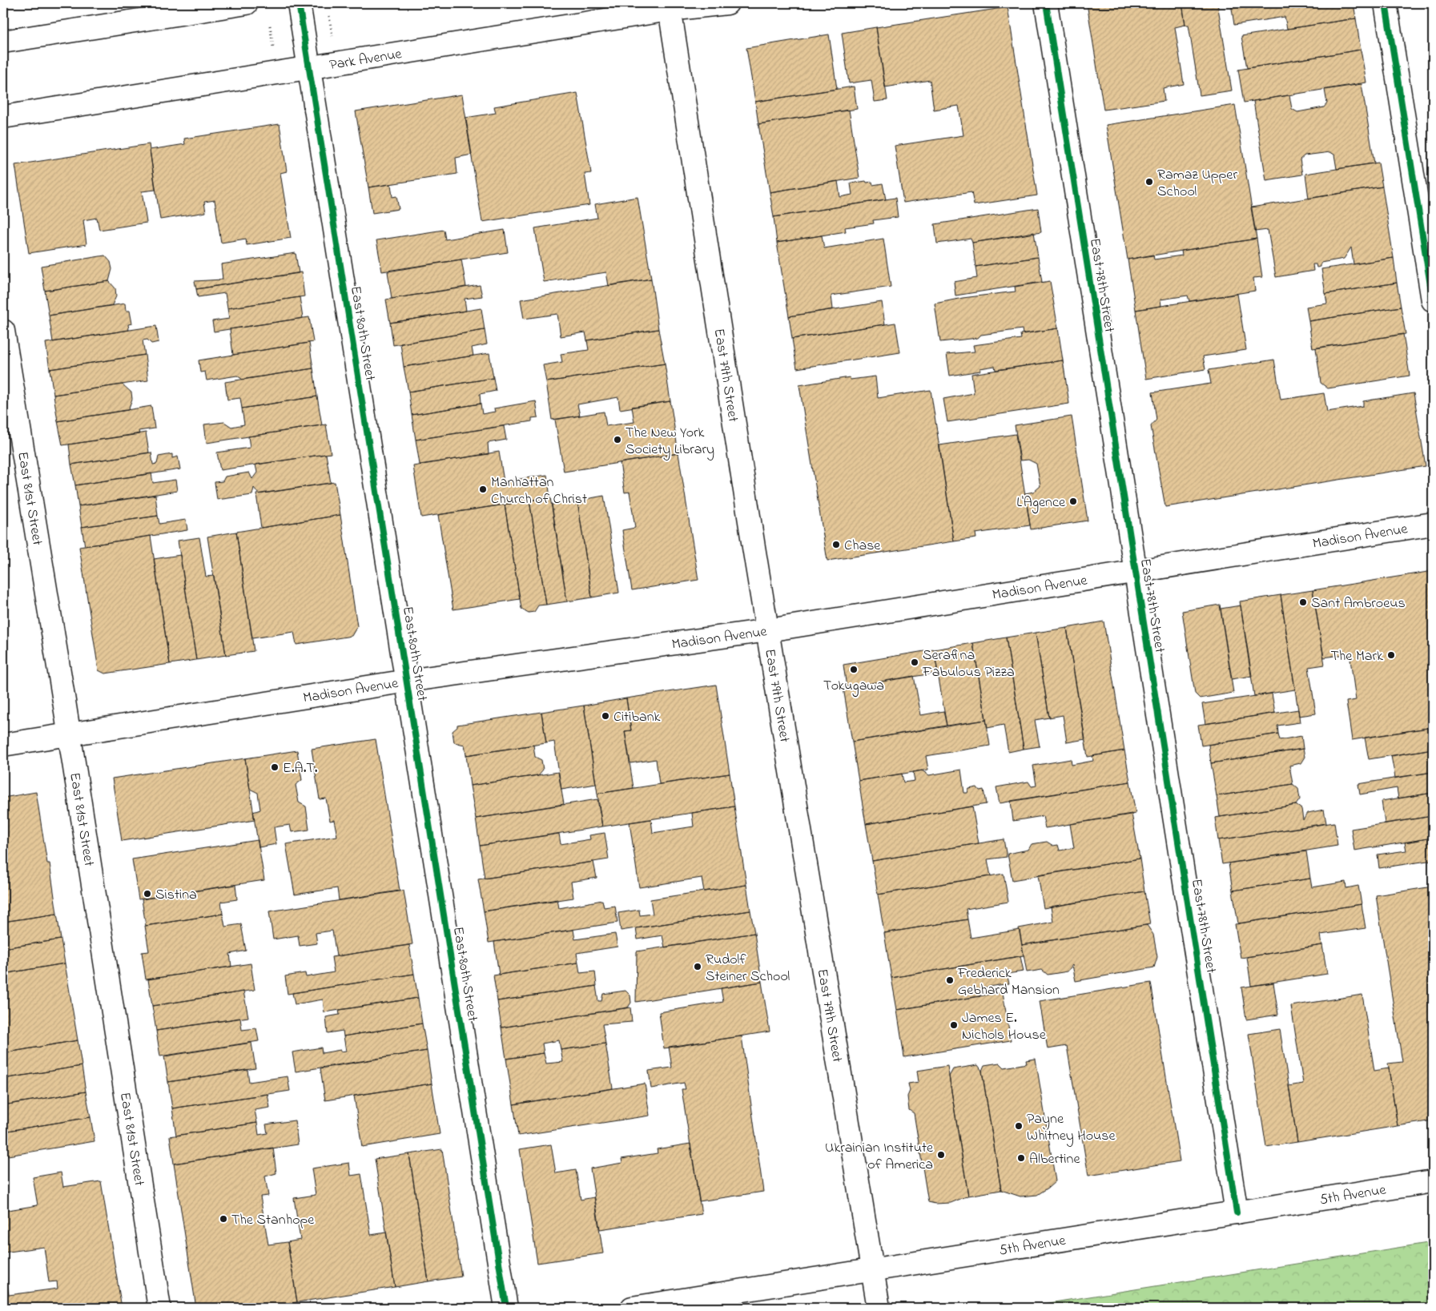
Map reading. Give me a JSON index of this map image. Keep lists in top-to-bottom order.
{
  "streets": {
    "main road": [
      "Park Avenue",
      "East 78th Street",
      "East 80th Street",
      "East 79th Street",
      "East 81st Street",
      "Madison Avenue",
      "5th Avenue"
    ]
  },
  "crossings": [
    ["Park Avenue", "East 80th Street"],
    ["Park Avenue", "East 79th Street"],
    ["East 78th Street", "Madison Avenue"],
    ["East 78th Street", "5th Avenue"],
    ["East 80th Street", "Madison Avenue"],
    ["East 79th Street", "Madison Avenue"],
    ["East 79th Street", "5th Avenue"],
    ["East 81st Street", "Madison Avenue"]
  ],
  "places": [
    "Ramaz Upper School",
    "The New York Society Library",
    "Manhattan Church of Christ",
    "L'Agence",
    "Chase",
    "Sant Ambroeus",
    "The Mark",
    "Serafina Fabulous Pizza",
    "Tokugawa",
    "Citibank",
    "E.A.T.",
    "Sistina",
    "Rudolf Steiner School",
    "Frederick Gebhard Mansion",
    "James E. Nichols House",
    "Payne Whitney House",
    "Ukrainian Institute of America",
    "Albertine",
    "The Stanhope"
  ]
}
